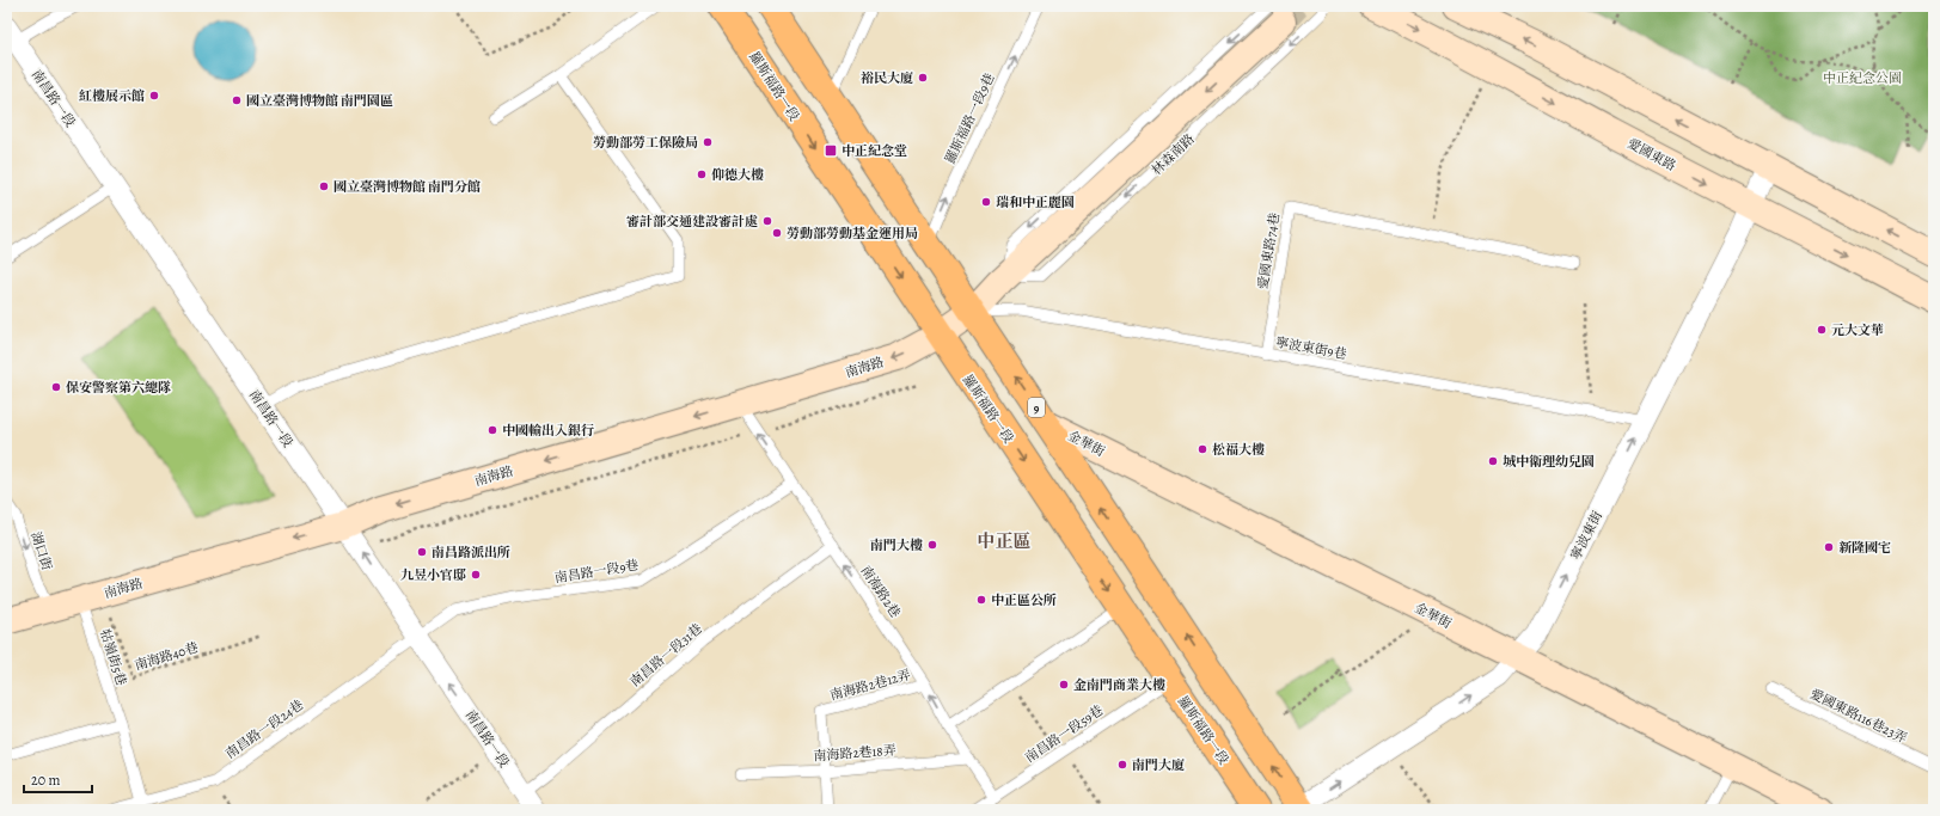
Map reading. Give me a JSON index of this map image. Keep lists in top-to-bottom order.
{
  "streets": {
    "main road": ["羅斯福路一段", "9"],
    "street": [
      "南昌路一段",
      "林森南路",
      "愛國東路",
      "南海路",
      "金華街",
      "寧波東街"
    ],
    "lane": [
      "羅斯福路一段9巷",
      "愛國東路74巷",
      "寧波東街9巷",
      "湖口街",
      "南昌路一段9巷",
      "南海路2巷",
      "南昌路一段31巷",
      "牯嶺街5巷",
      "南海路2巷12弄",
      "愛國東路116巷23弄",
      "南昌路一段24巷",
      "南昌路一段59巷",
      "南海路2巷18弄"
    ],
    "path": ["南海路40巷"]
  },
  "crossings": [
    ["羅斯福路一段", "南海路"],
    ["羅斯福路一段", "南昌路一段59巷"],
    ["南昌路一段", "南海路"],
    ["南昌路一段", "南昌路一段9巷"],
    ["南昌路一段", "南昌路一段31巷"],
    ["南昌路一段", "南昌路一段24巷"],
    ["羅斯福路一段9巷", "9"],
    ["林森南路", "寧波東街9巷"],
    ["林森南路", "南海路"],
    ["林森南路", "9"],
    ["愛國東路", "寧波東街"],
    ["愛國東路74巷", "寧波東街9巷"],
    ["寧波東街9巷", "南海路"],
    ["寧波東街9巷", "9"],
    ["寧波東街9巷", "寧波東街"],
    ["南海路", "9"],
    ["南海路", "湖口街"],
    ["南海路", "南海路2巷"],
    ["南海路", "南海路40巷"],
    ["南海路", "牯嶺街5巷"],
    ["9", "金華街"],
    ["9", "寧波東街"],
    ["金華街", "寧波東街"],
    ["南昌路一段9巷", "南海路2巷"],
    ["南昌路一段9巷", "南昌路一段24巷"],
    ["南海路2巷", "南昌路一段31巷"],
    ["南海路2巷", "南海路2巷12弄"],
    ["南海路2巷", "南昌路一段59巷"],
    ["南海路2巷", "南海路2巷18弄"],
    ["南海路40巷", "牯嶺街5巷"],
    ["牯嶺街5巷", "南昌路一段24巷"],
    ["南海路2巷12弄", "南海路2巷18弄"]
  ],
  "one_way": [
    "羅斯福路一段9巷",
    "林森南路",
    "南海路",
    "寧波東街",
    "湖口街",
    "南海路2巷"
  ],
  "districts": ["中正區"],
  "parks": ["中正紀念公園"],
  "places": {
    "other": [
      "裕民大廈",
      "紅樓展示館",
      "國立臺灣博物館 南門園區",
      "勞動部勞工保險局",
      "仰德大樓",
      "國立臺灣博物館 南門分館",
      "瑞和中正麗園",
      "審計部交通建設審計處",
      "勞動部勞動基金運用局",
      "元大文華",
      "保安警察第六總隊",
      "中國輸出入銀行",
      "松福大樓",
      "城中衛理幼兒園",
      "南門大樓",
      "新隆國宅",
      "南昌路派出所",
      "九昱小官邸",
      "中正區公所",
      "金南門商業大樓",
      "南門大廈"
    ],
    "transit": ["中正紀念堂"]
  },
  "scale_bar": "20 m"
}
